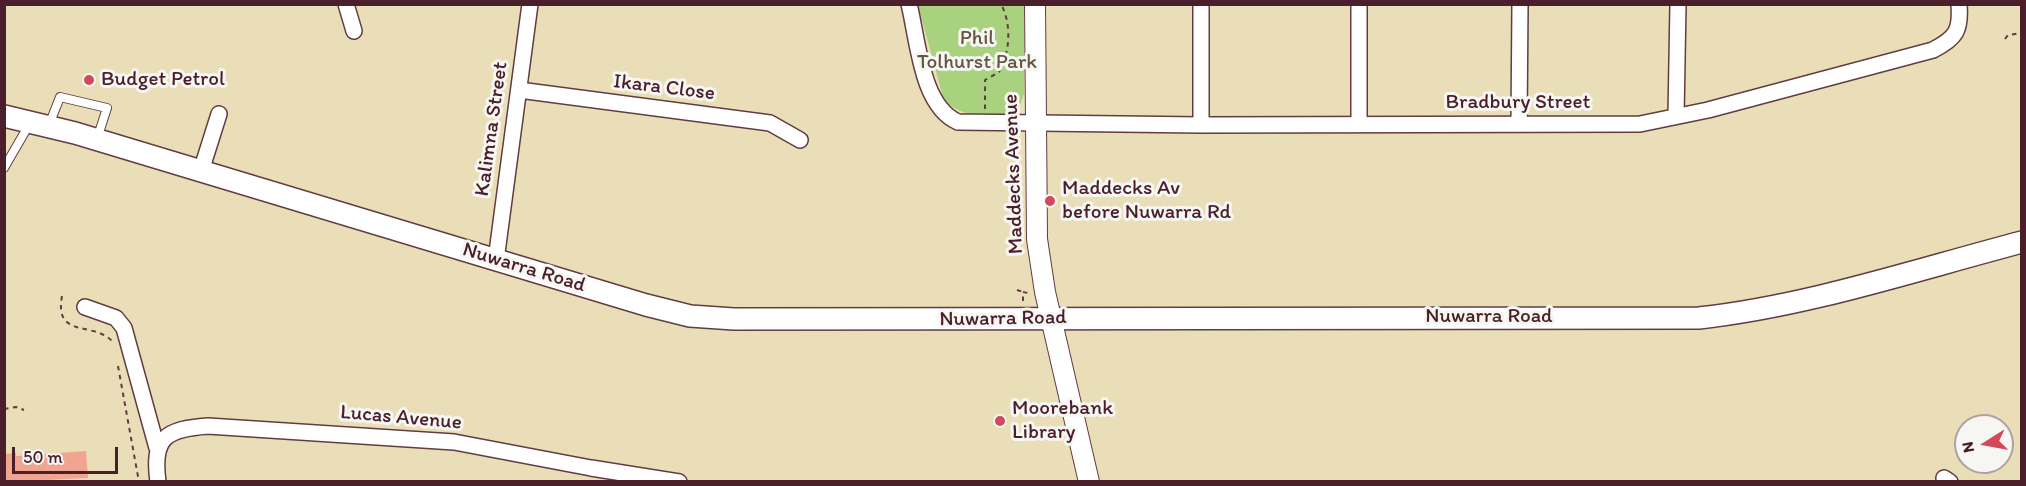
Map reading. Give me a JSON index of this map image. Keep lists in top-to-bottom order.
{
  "streets": {
    "main road": ["Nuwarra Road"],
    "street": [
      "Ikara Close",
      "Bradbury Street",
      "Kalimna Street",
      "Maddecks Avenue",
      "Lucas Avenue"
    ]
  },
  "crossings": [
    ["Ikara Close", "Kalimna Street"],
    ["Bradbury Street", "Maddecks Avenue"],
    ["Kalimna Street", "Nuwarra Road"],
    ["Maddecks Avenue", "Nuwarra Road"]
  ],
  "parks": ["Phil Tolhurst Park"],
  "places": ["Budget Petrol", "Maddecks Av before Nuwarra Rd", "Moorebank Library"],
  "scale_bar": "50 m",
  "north": "left"
}
